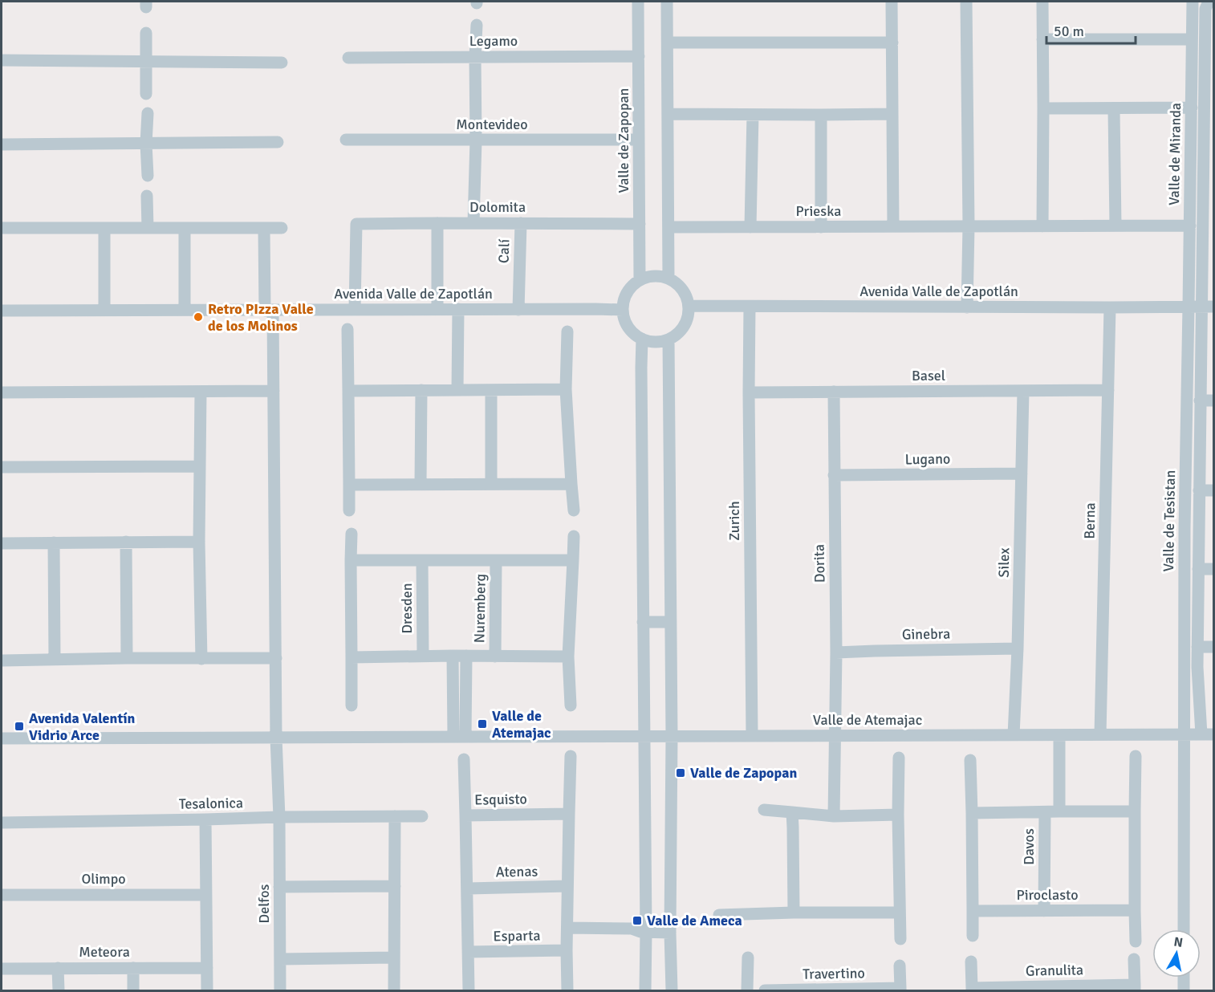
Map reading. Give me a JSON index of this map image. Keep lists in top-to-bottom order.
{
  "streets": {
    "street": [
      "Legamo",
      "Montevideo",
      "Valle de Zapopan",
      "Valle de Miranda",
      "Dolomita",
      "Prieska",
      "Calí",
      "Avenida Valle de Zapotlán",
      "Basel",
      "Lugano",
      "Zurich",
      "Berna",
      "Valle de Tesistan",
      "Silex",
      "Dorita",
      "Dresden",
      "Nuremberg",
      "Ginebra",
      "Valle de Atemajac",
      "Esquisto",
      "Tesalonica",
      "Davos",
      "Atenas",
      "Olimpo",
      "Piroclasto",
      "Delfos",
      "Esparta",
      "Meteora",
      "Granulita",
      "Travertino"
    ]
  },
  "crossings": [
    ["Legamo", "Valle de Zapopan"],
    ["Montevideo", "Valle de Zapopan"],
    ["Valle de Zapopan", "Dolomita"],
    ["Valle de Zapopan", "Avenida Valle de Zapotlán"],
    ["Valle de Miranda", "Prieska"],
    ["Valle de Miranda", "Avenida Valle de Zapotlán"],
    ["Valle de Miranda", "Valle de Tesistan"],
    ["Dolomita", "Calí"],
    ["Dolomita", "Avenida Valle de Zapotlán"],
    ["Calí", "Avenida Valle de Zapotlán"],
    ["Avenida Valle de Zapotlán", "Zurich"],
    ["Avenida Valle de Zapotlán", "Berna"],
    ["Avenida Valle de Zapotlán", "Valle de Tesistan"],
    ["Avenida Valle de Zapotlán", "Delfos"],
    ["Basel", "Zurich"],
    ["Basel", "Berna"],
    ["Basel", "Silex"],
    ["Basel", "Dorita"],
    ["Lugano", "Silex"],
    ["Lugano", "Dorita"],
    ["Zurich", "Valle de Atemajac"],
    ["Berna", "Valle de Atemajac"],
    ["Valle de Tesistan", "Valle de Atemajac"],
    ["Silex", "Ginebra"],
    ["Silex", "Valle de Atemajac"],
    ["Dorita", "Ginebra"],
    ["Dorita", "Valle de Atemajac"],
    ["Valle de Atemajac", "Delfos"],
    ["Esquisto", "Atenas"],
    ["Esquisto", "Esparta"],
    ["Tesalonica", "Delfos"],
    ["Davos", "Piroclasto"]
  ],
  "places": {
    "other": ["Retro PIzza Valle de los Molinos"],
    "transit": [
      "Valle de Atemajac",
      "Avenida Valentín Vidrio Arce",
      "Valle de Zapopan",
      "Valle de Ameca"
    ]
  },
  "scale_bar": "50 m",
  "north": "top"
}
